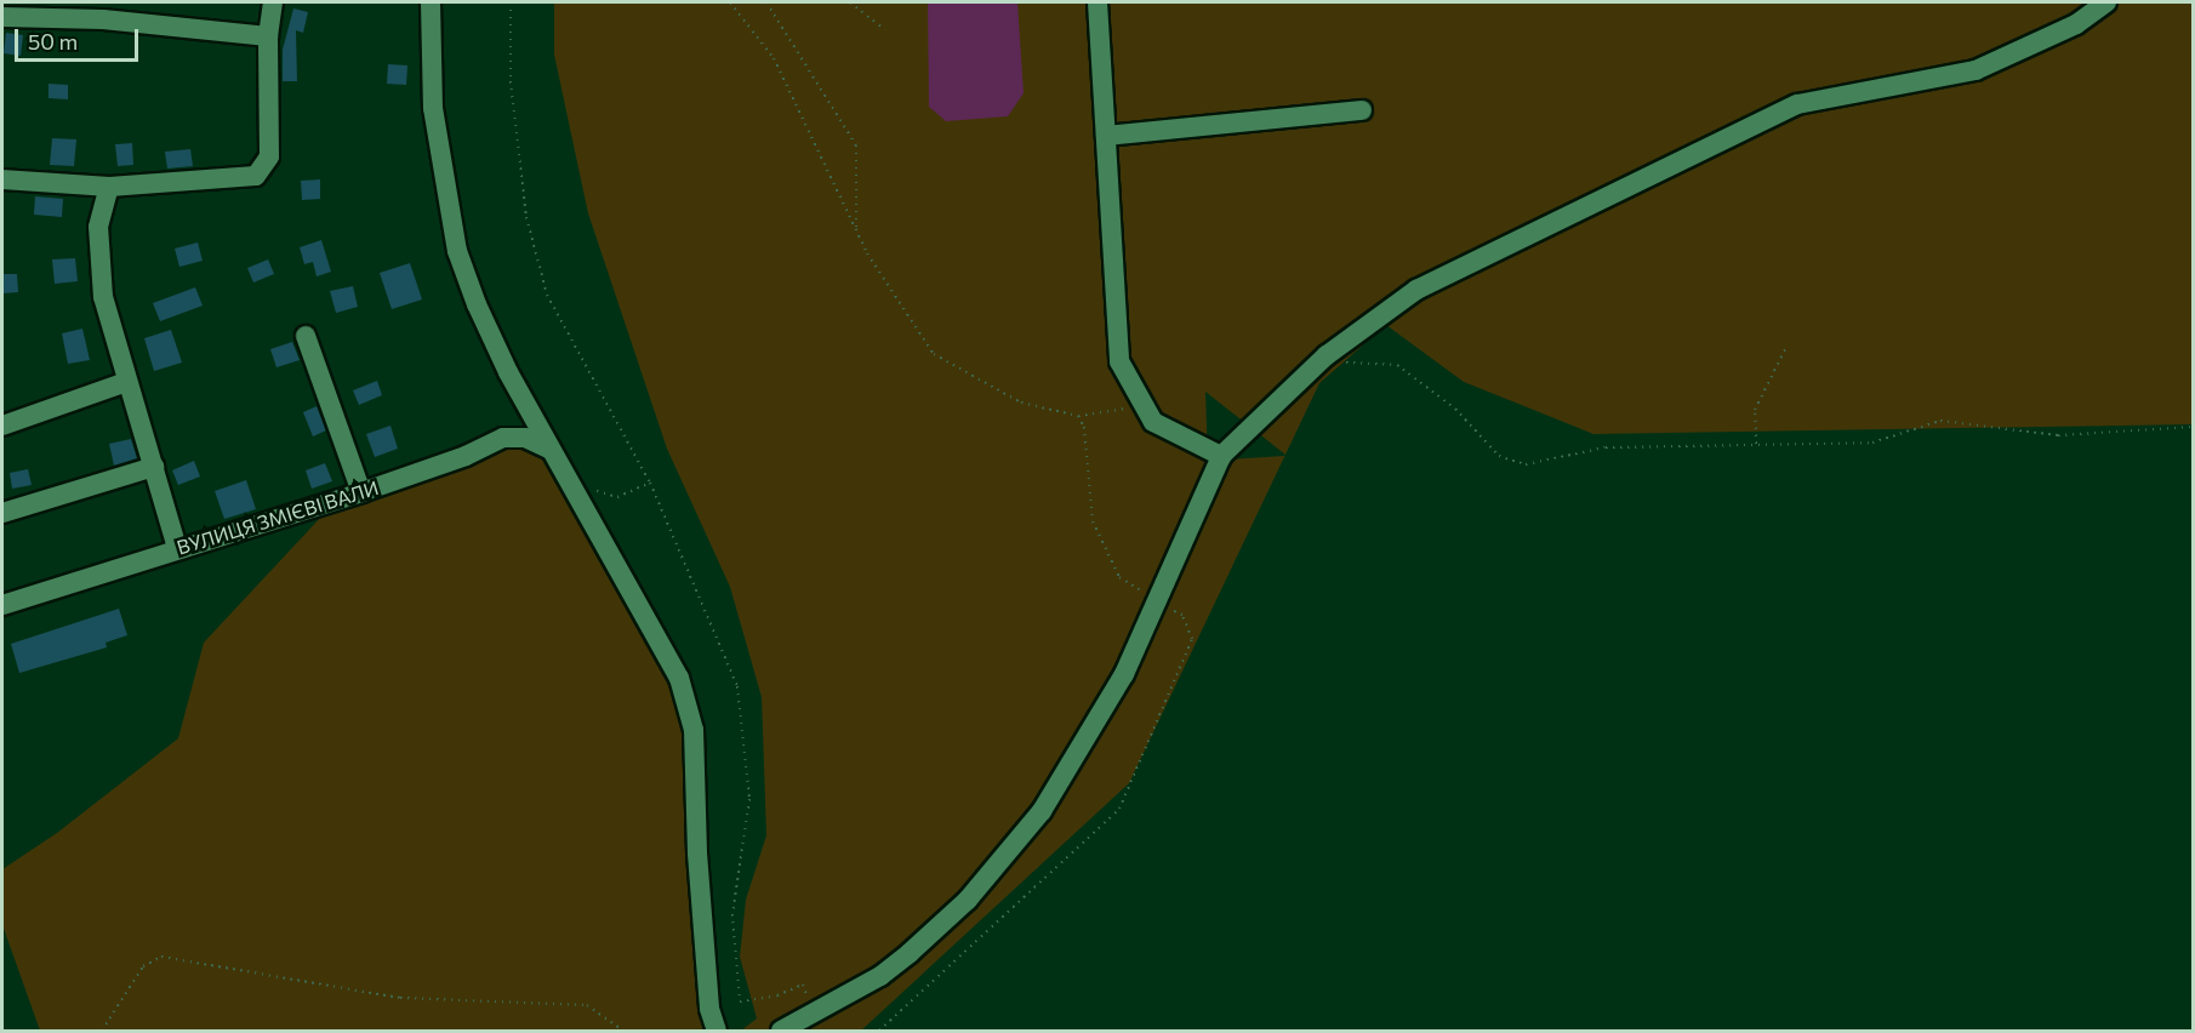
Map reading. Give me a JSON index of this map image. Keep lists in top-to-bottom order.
{
  "streets": {
    "street": ["ВУЛИЦЯ ЗМІЄВІ ВАЛИ"]
  },
  "scale_bar": "50 m"
}
